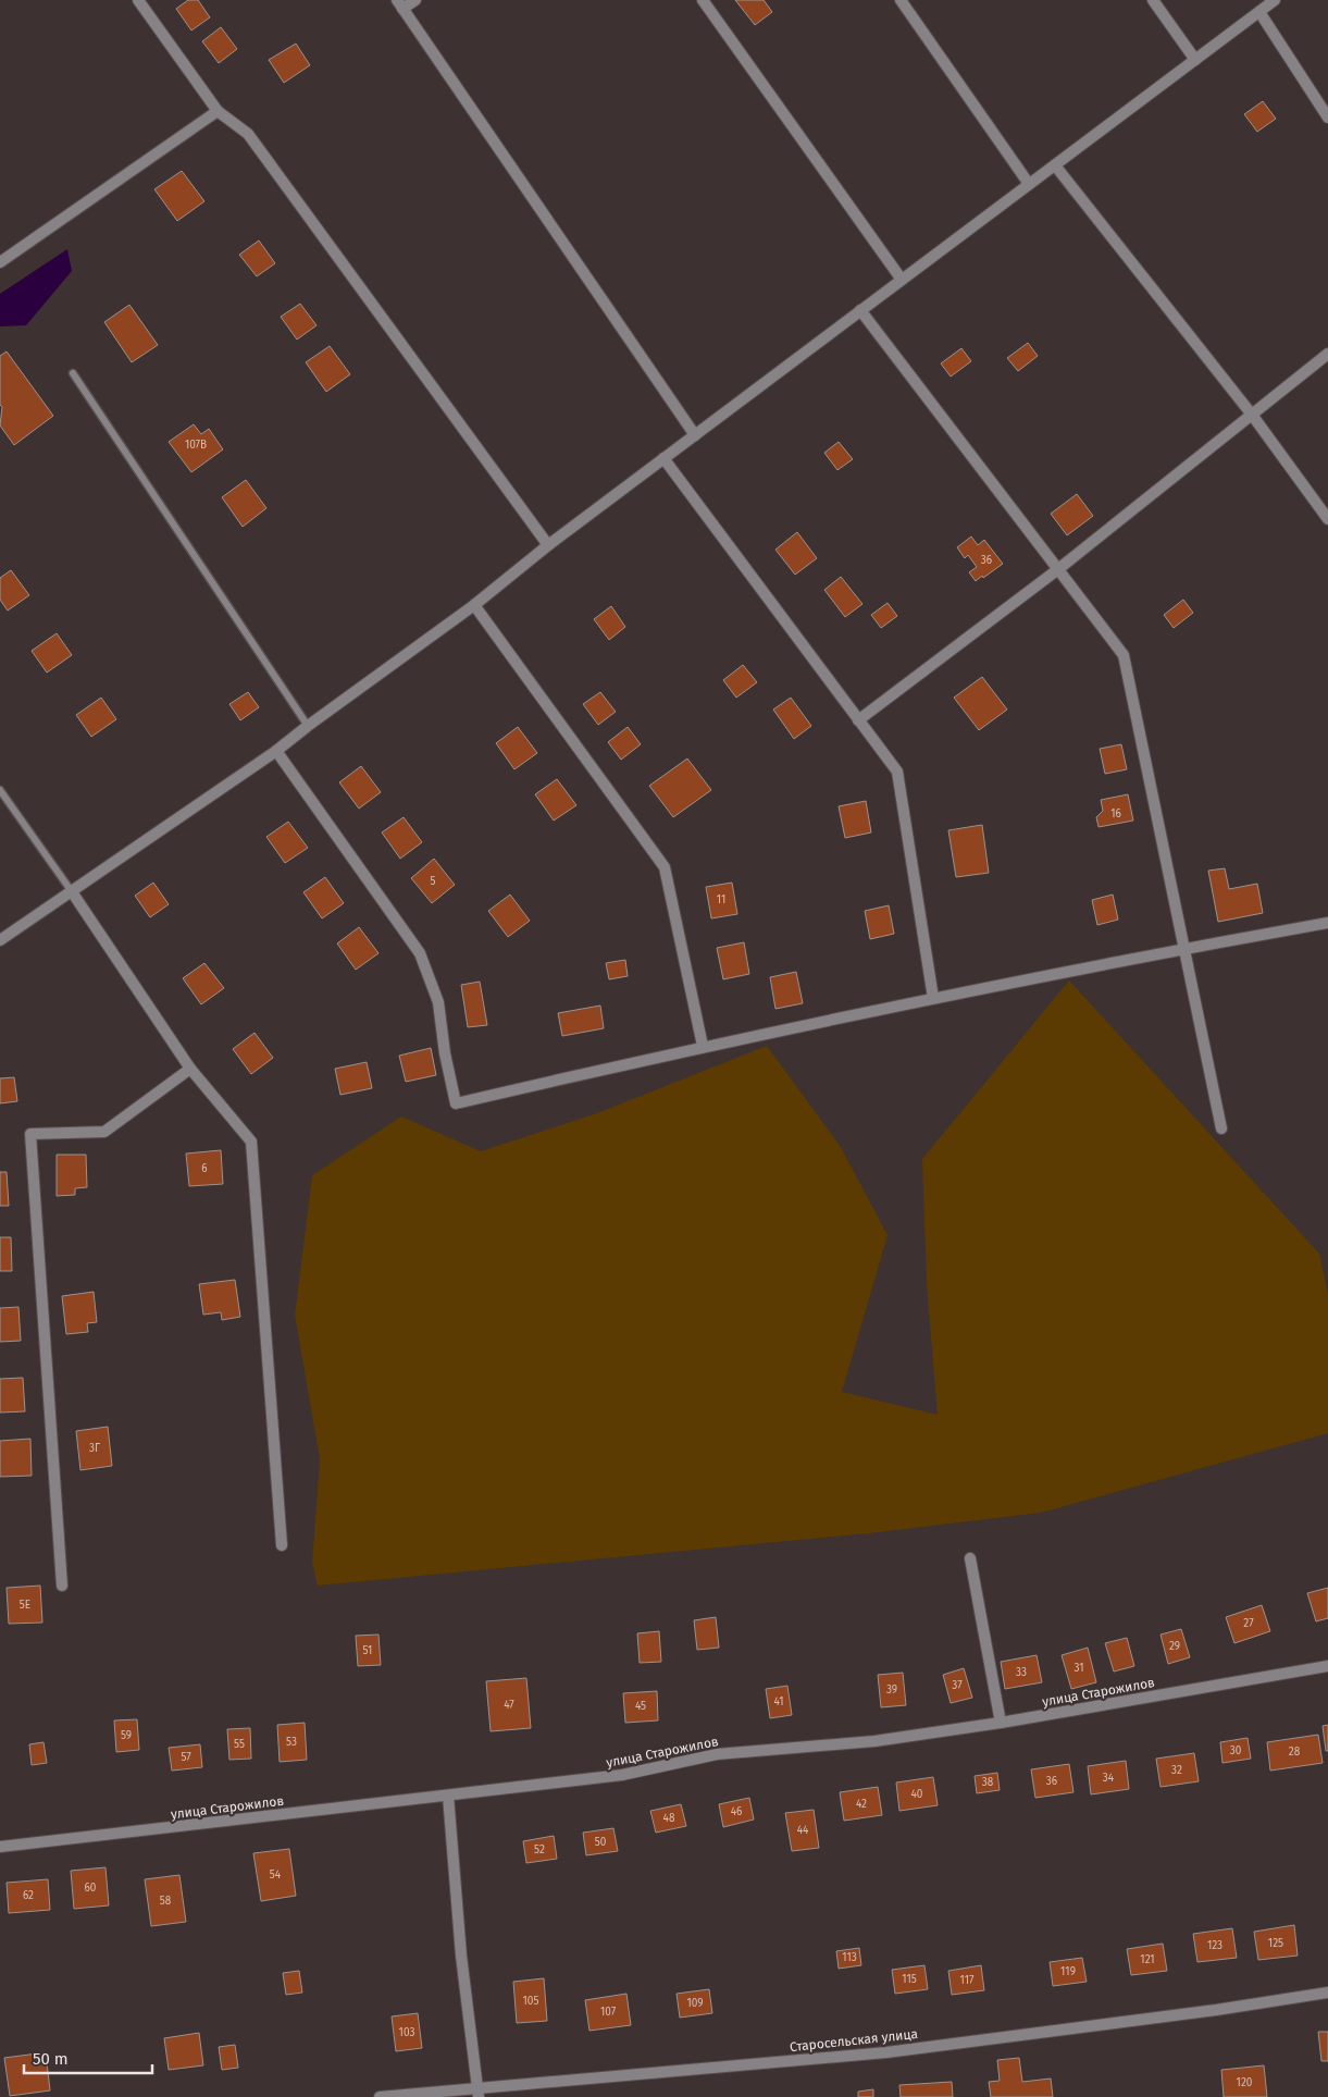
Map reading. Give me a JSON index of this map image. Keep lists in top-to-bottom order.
{
  "streets": {
    "street": ["улица Старожилов", "Старосельская улица"]
  },
  "house_numbers": [
    "107В",
    "36",
    "16",
    "5",
    "11",
    "6",
    "3Г",
    "5Е",
    "27",
    "29",
    "51",
    "31",
    "33",
    "37",
    "39",
    "41",
    "47",
    "45",
    "59",
    "53",
    "55",
    "30",
    "28",
    "57",
    "32",
    "34",
    "36",
    "38",
    "40",
    "42",
    "46",
    "48",
    "44",
    "50",
    "52",
    "54",
    "60",
    "62",
    "58",
    "125",
    "123",
    "113",
    "121",
    "119",
    "115",
    "117",
    "105",
    "109",
    "107",
    "103",
    "120"
  ],
  "scale_bar": "50 m"
}
